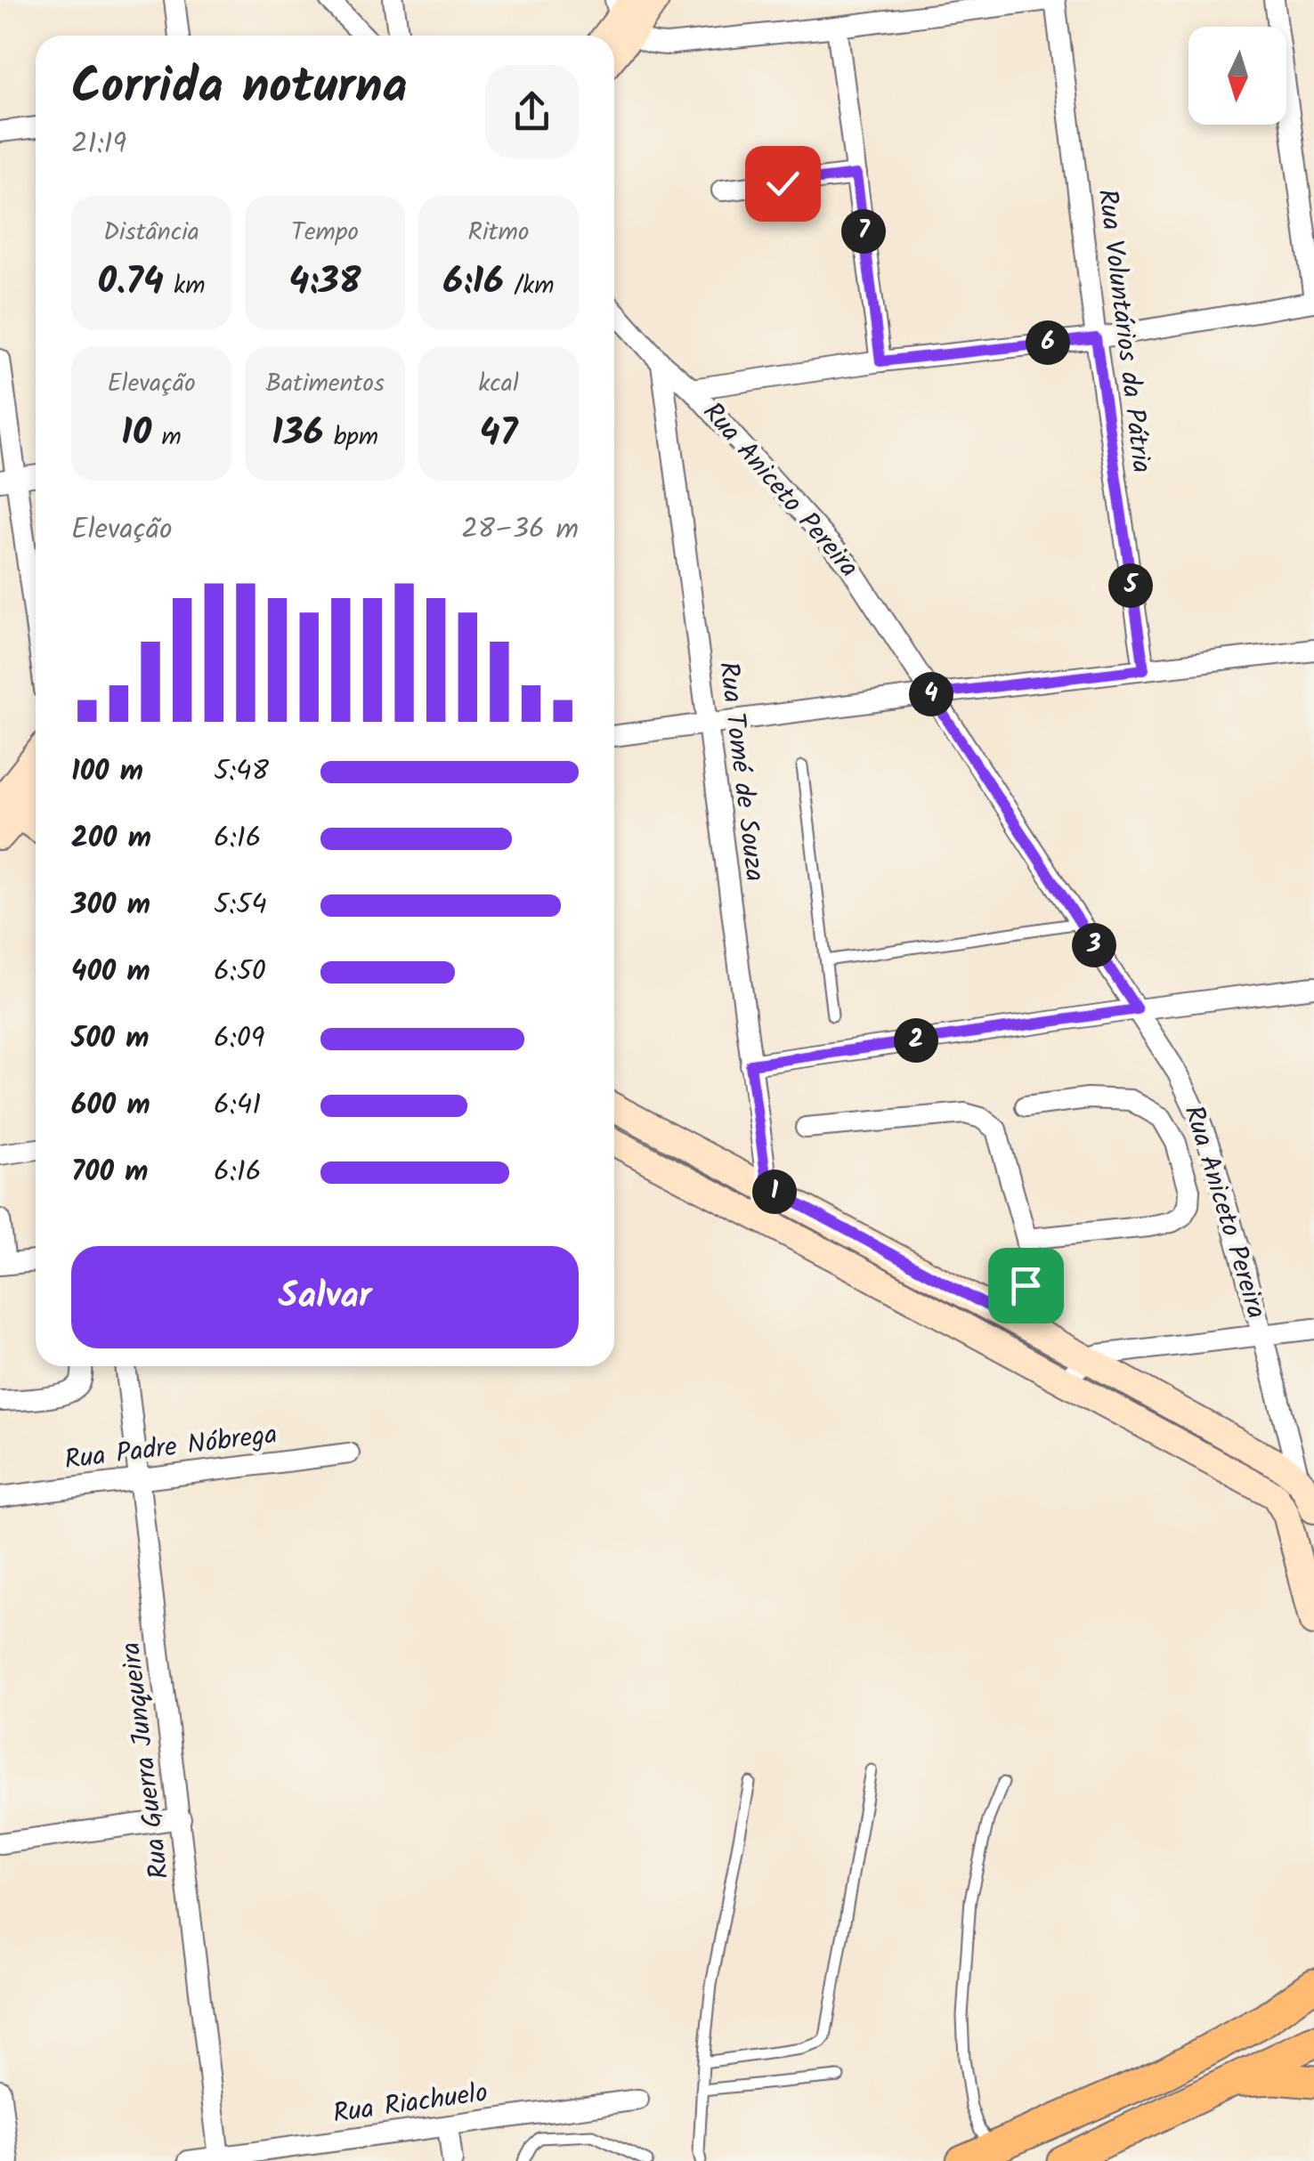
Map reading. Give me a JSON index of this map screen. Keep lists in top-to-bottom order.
{
  "streets": {
    "street": [
      "Rua Voluntários da Pátria",
      "Rua Aniceto Pereira",
      "Rua Tomé de Souza",
      "Rua Padre Nóbrega",
      "Rua Guerra Junqueira",
      "Rua Riachuelo"
    ]
  },
  "crossings": [
    ["Rua Aniceto Pereira", "Rua Tomé de Souza"],
    ["Rua Padre Nóbrega", "Rua Guerra Junqueira"],
    ["Rua Guerra Junqueira", "Rua Riachuelo"]
  ],
  "north": "bottom",
  "page": {
    "heading": ["Corrida noturna", "21:19"],
    "stats": [
      ["Distância", "0.74 km"],
      ["Tempo", "4:38"],
      ["Ritmo", "6:16 /km"],
      ["Elevação", "10 m"],
      ["Batimentos", "136 bpm"],
      ["kcal", "47"]
    ],
    "pins": [
      "7",
      "6",
      "5",
      "4",
      "3",
      "2",
      "1"
    ],
    "chart": ["Elevação", "28–36 m"],
    "list": [
      {
        "name": "100 m",
        "note": "5:48"
      },
      {
        "name": "200 m",
        "note": "6:16"
      },
      {
        "name": "300 m",
        "note": "5:54"
      },
      {
        "name": "400 m",
        "note": "6:50"
      },
      {
        "name": "500 m",
        "note": "6:09"
      },
      {
        "name": "600 m",
        "note": "6:41"
      },
      {
        "name": "700 m",
        "note": "6:16"
      }
    ],
    "buttons": "Salvar"
  }
}
